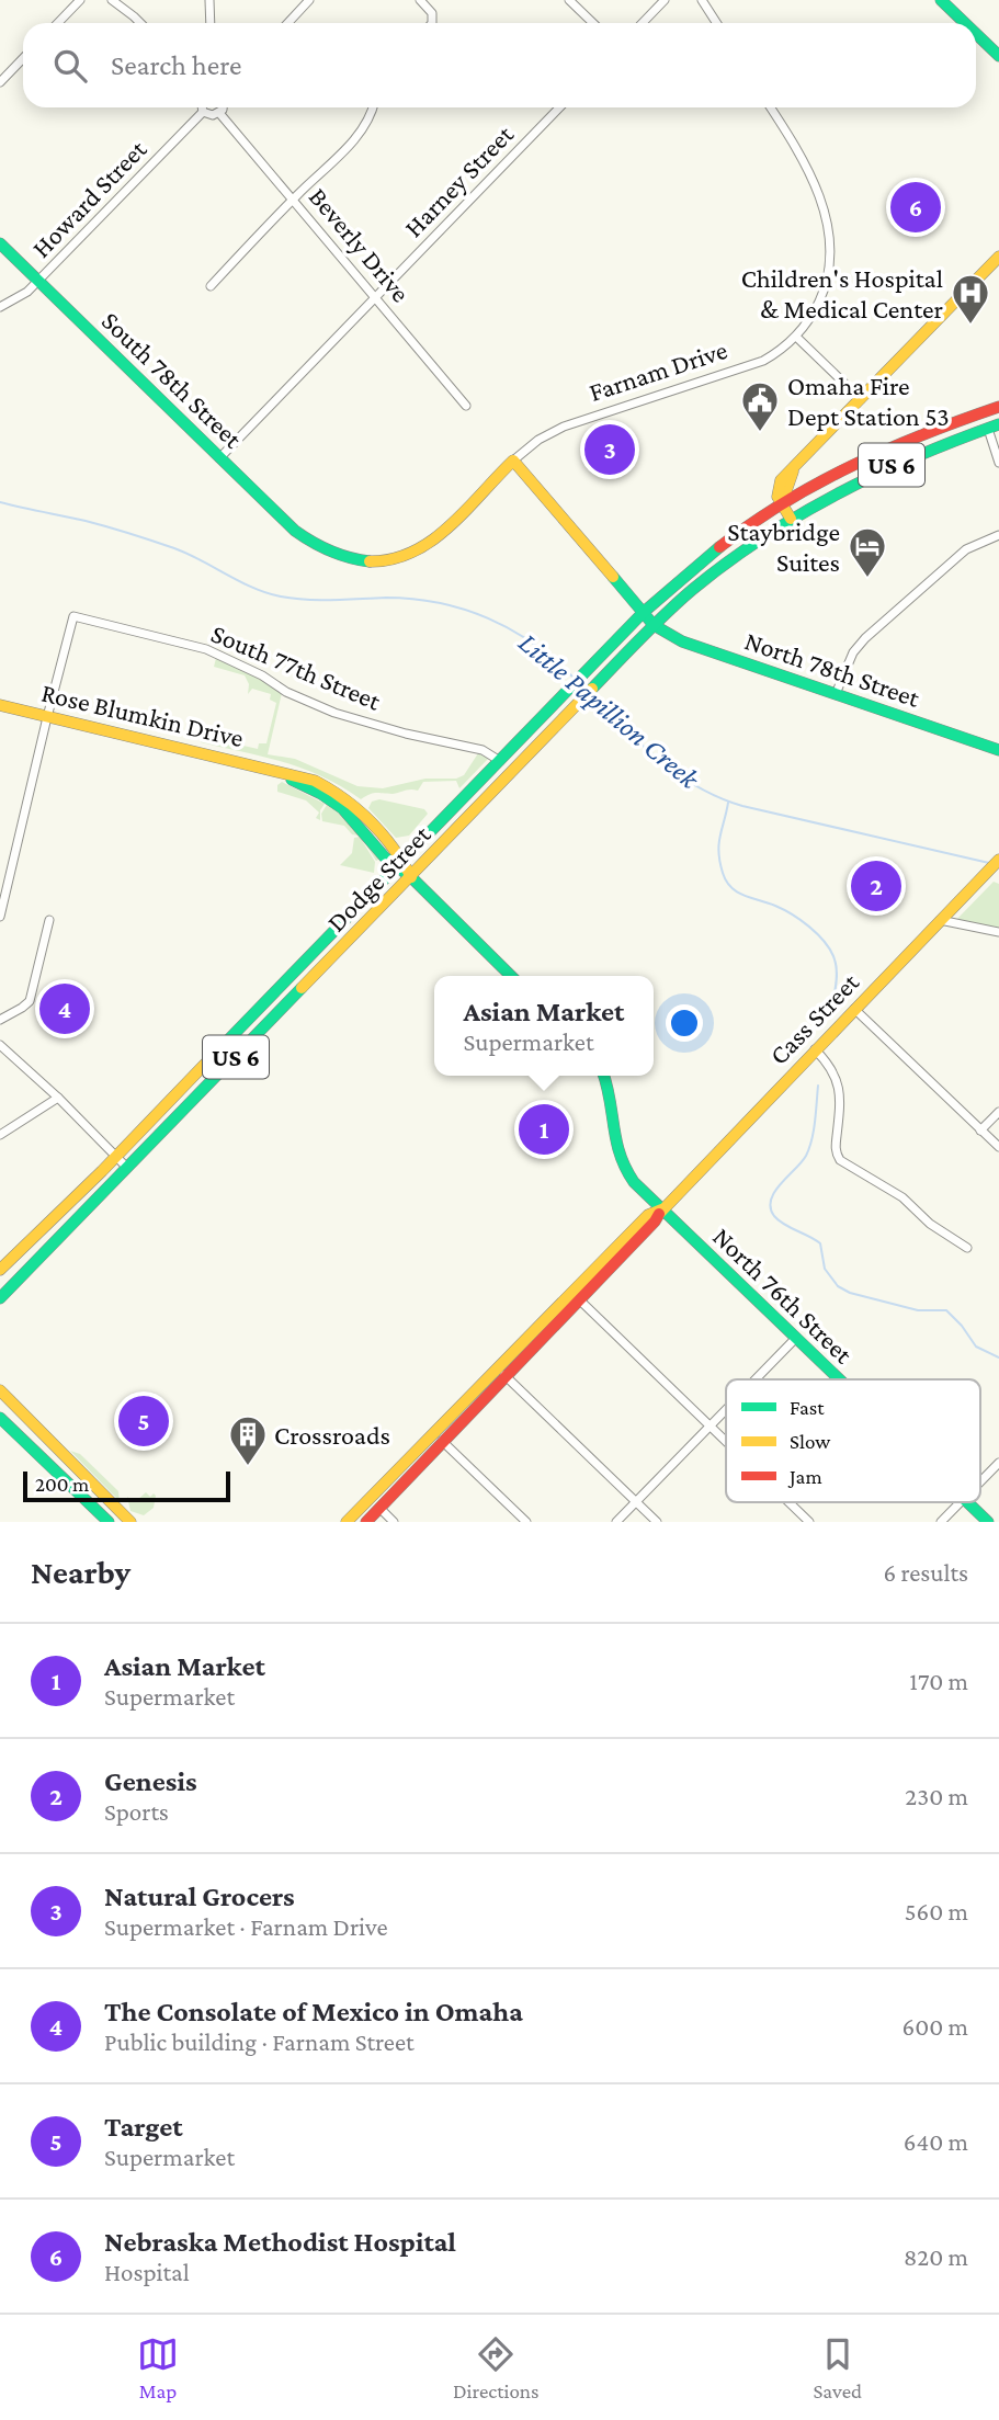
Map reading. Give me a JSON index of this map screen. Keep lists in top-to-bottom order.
{
  "streets": {
    "main road": [
      "Farnam Drive",
      "South 78th Street",
      "US 6",
      "North 78th Street",
      "Rose Blumkin Drive",
      "Dodge Street",
      "Cass Street",
      "North 76th Street"
    ],
    "street": [
      "Harney Street",
      "Howard Street",
      "Beverly Drive",
      "South 77th Street"
    ]
  },
  "crossings": [
    ["Harney Street", "Beverly Drive"],
    ["Harney Street", "South 78th Street"],
    ["Howard Street", "South 78th Street"],
    ["Farnam Drive", "South 78th Street"],
    ["US 6", "Dodge Street"],
    ["South 77th Street", "Rose Blumkin Drive"],
    ["South 77th Street", "Dodge Street"],
    ["North 78th Street", "Dodge Street"],
    ["Rose Blumkin Drive", "Dodge Street"],
    ["Cass Street", "North 76th Street"]
  ],
  "water": ["Little Papillion Creek"],
  "places": {
    "hospital": ["Children's Hospital & Medical Center"],
    "public building": ["Omaha Fire Dept Station 53"],
    "hotel": ["Staybridge Suites"],
    "building": ["Crossroads"]
  },
  "legend": ["Fast", "Slow", "Jam"],
  "scale_bar": "200 m",
  "page": {
    "search": "Search here",
    "pins": [
      "6",
      "3",
      "2",
      "4",
      "1",
      "5"
    ],
    "popup": ["Asian Market", "Supermarket"],
    "scale": "200 m",
    "heading": ["Nearby", "6 results"],
    "list": [
      {
        "mark": "1",
        "name": "Asian Market",
        "note": "Supermarket",
        "value": "170 m"
      },
      {
        "mark": "2",
        "name": "Genesis",
        "note": "Sports",
        "value": "230 m"
      },
      {
        "mark": "3",
        "name": "Natural Grocers",
        "note": "Supermarket · Farnam Drive",
        "value": "560 m"
      },
      {
        "mark": "4",
        "name": "The Consolate of Mexico in Omaha",
        "note": "Public building · Farnam Street",
        "value": "600 m"
      },
      {
        "mark": "5",
        "name": "Target",
        "note": "Supermarket",
        "value": "640 m"
      },
      {
        "mark": "6",
        "name": "Nebraska Methodist Hospital",
        "note": "Hospital",
        "value": "820 m"
      }
    ],
    "nav": ["Map", "Directions", "Saved"]
  }
}
